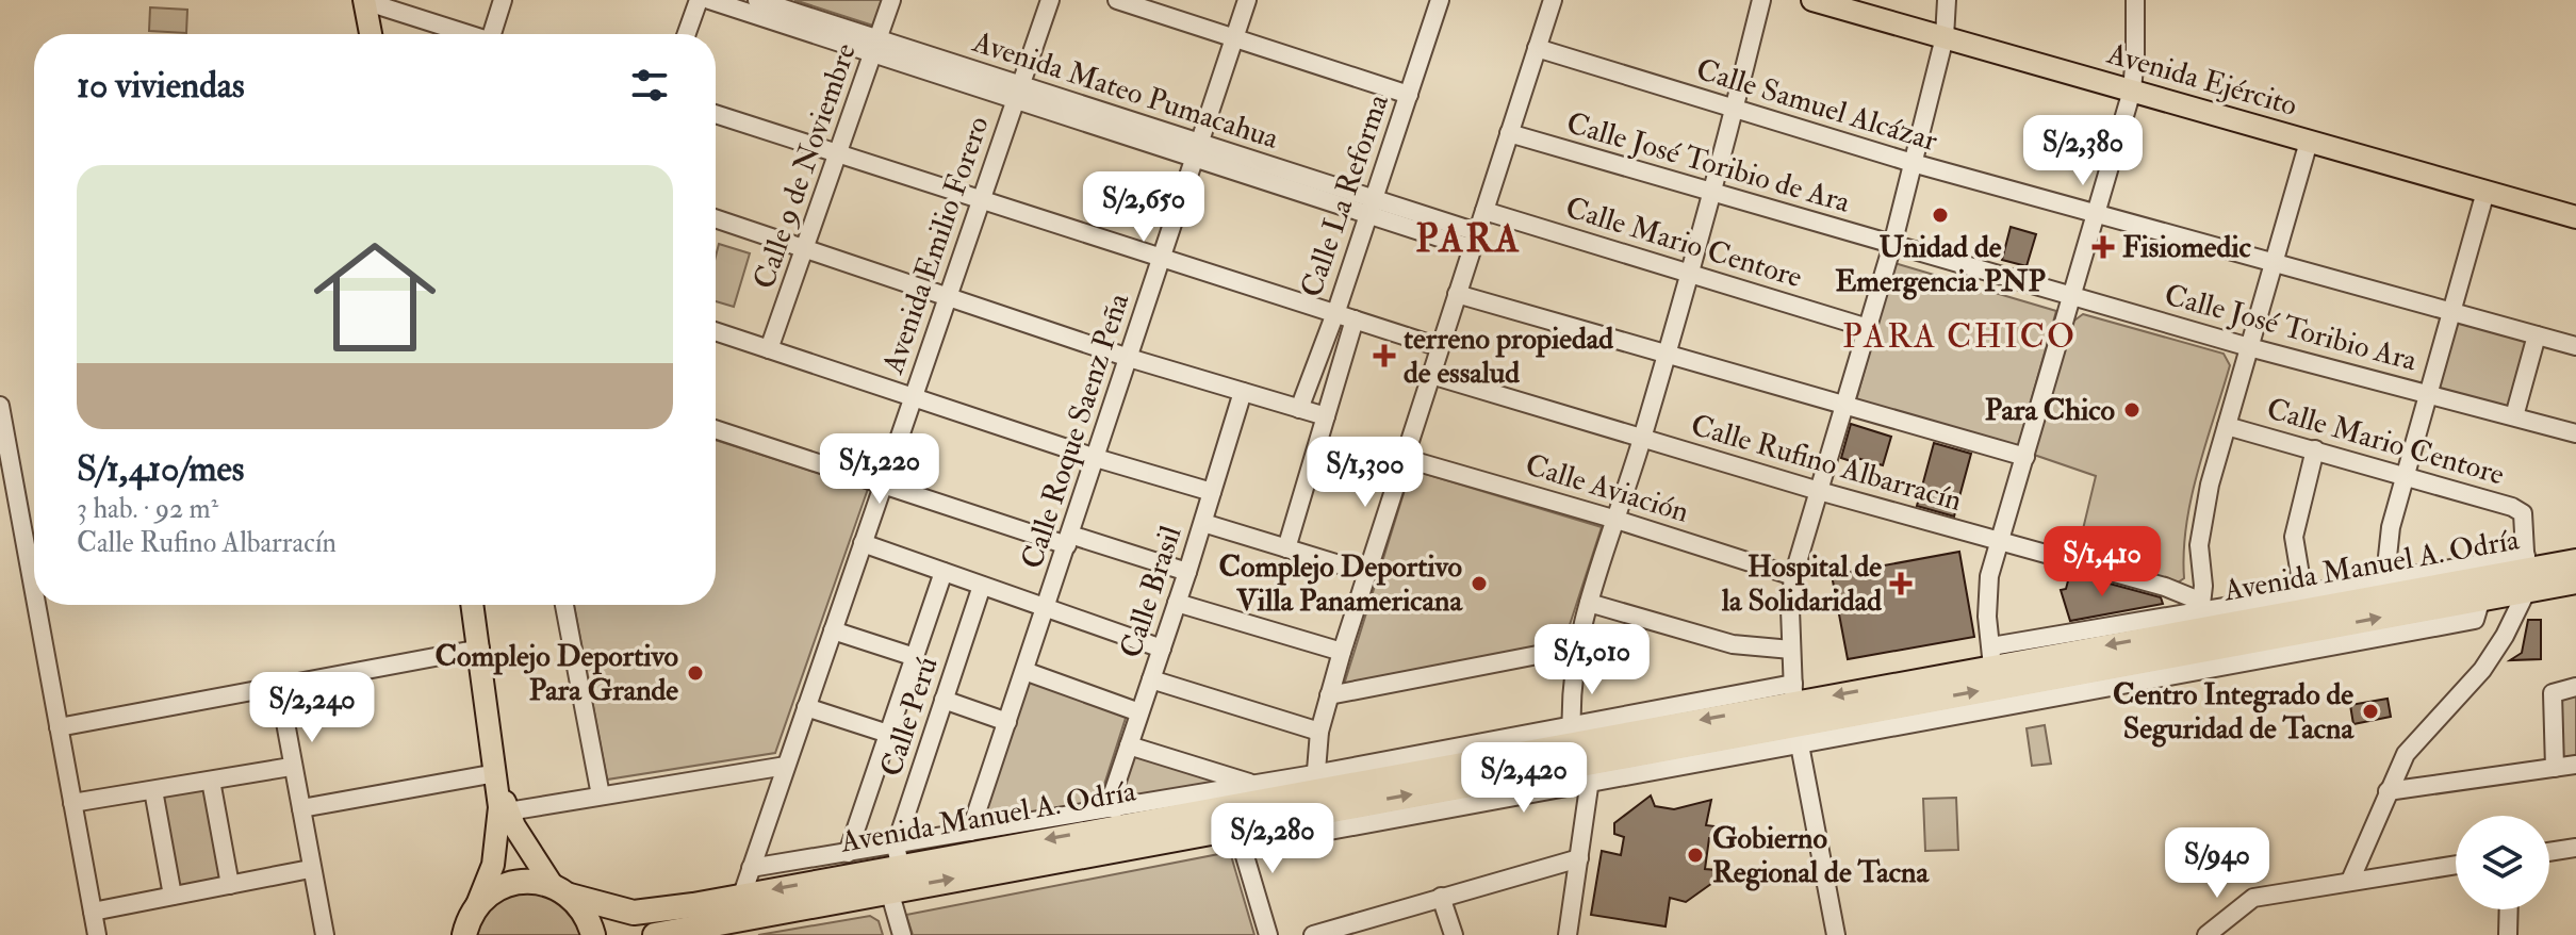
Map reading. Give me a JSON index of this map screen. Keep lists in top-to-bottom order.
{
  "streets": {
    "highway": ["Avenida Manuel A. Odría"],
    "main road": ["Avenida Ejército"],
    "street": [
      "Avenida Mateo Pumacahua",
      "Calle Samuel Alcázar",
      "Calle José Toribio de Ara",
      "Calle 9 de Noviembre",
      "Calle La Reforma",
      "Calle Mario Centore",
      "Avenida Emilio Forero",
      "Calle José Toribio Ara",
      "Calle Roque Saenz Peña",
      "Calle Rufino Albarracín",
      "Calle Aviación",
      "Calle Brasil",
      "Calle Perú"
    ]
  },
  "crossings": [
    ["Avenida Mateo Pumacahua", "Calle 9 de Noviembre"],
    ["Avenida Mateo Pumacahua", "Calle La Reforma"],
    ["Avenida Mateo Pumacahua", "Avenida Emilio Forero"],
    ["Avenida Mateo Pumacahua", "Calle Roque Saenz Peña"],
    ["Calle José Toribio de Ara", "Calle José Toribio Ara"],
    ["Calle Mario Centore", "Avenida Manuel A. Odría"],
    ["Avenida Emilio Forero", "Avenida Manuel A. Odría"],
    ["Calle Roque Saenz Peña", "Avenida Manuel A. Odría"],
    ["Calle Rufino Albarracín", "Avenida Manuel A. Odría"],
    ["Avenida Manuel A. Odría", "Calle Brasil"],
    ["Avenida Manuel A. Odría", "Calle Perú"]
  ],
  "districts": ["PARA", "PARA CHICO"],
  "places": {
    "other": [
      "Unidad de Emergencia PNP",
      "Para Chico",
      "Complejo Deportivo Villa Panamericana",
      "Complejo Deportivo Para Grande",
      "Centro Integrado de Seguridad de Tacna",
      "Gobierno Regional de Tacna"
    ],
    "health": ["Fisiomedic", "terreno propiedad de essalud", "Hospital de la Solidaridad"]
  },
  "page": {
    "heading": "10 viviendas",
    "price": [
      "S/2,380",
      "S/2,650",
      "S/1,220",
      "S/1,300",
      "S/1,410",
      "S/1,010",
      "S/2,240",
      "S/2,420",
      "S/2,280",
      "S/940"
    ],
    "list": [
      {
        "name": "S/1,410/mes",
        "note": "3 hab. · 92 m² · Calle Rufino Albarracín"
      }
    ]
  }
}
